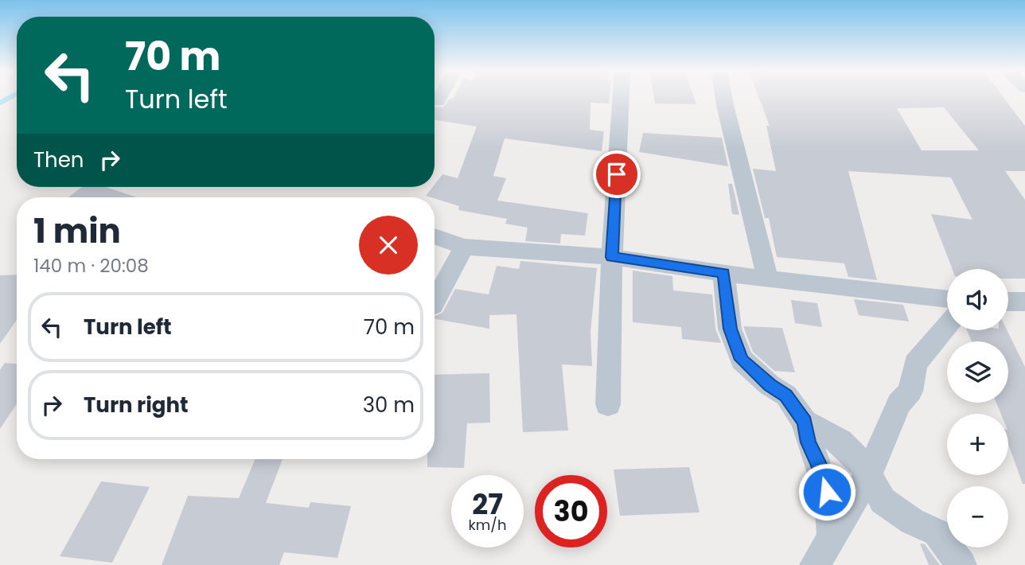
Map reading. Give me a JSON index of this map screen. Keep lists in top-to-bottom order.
{
  "page": {
    "turn": ["70 m", "Turn left"],
    "then": "Then",
    "heading": ["1 min", "140 m · 20:08"],
    "map_buttons": ["+", "−"],
    "list": [
      {
        "name": "Turn left",
        "value": "70 m"
      },
      {
        "name": "Turn right",
        "value": "30 m"
      }
    ],
    "speed": "27 km/h",
    "limit": "30"
  }
}
